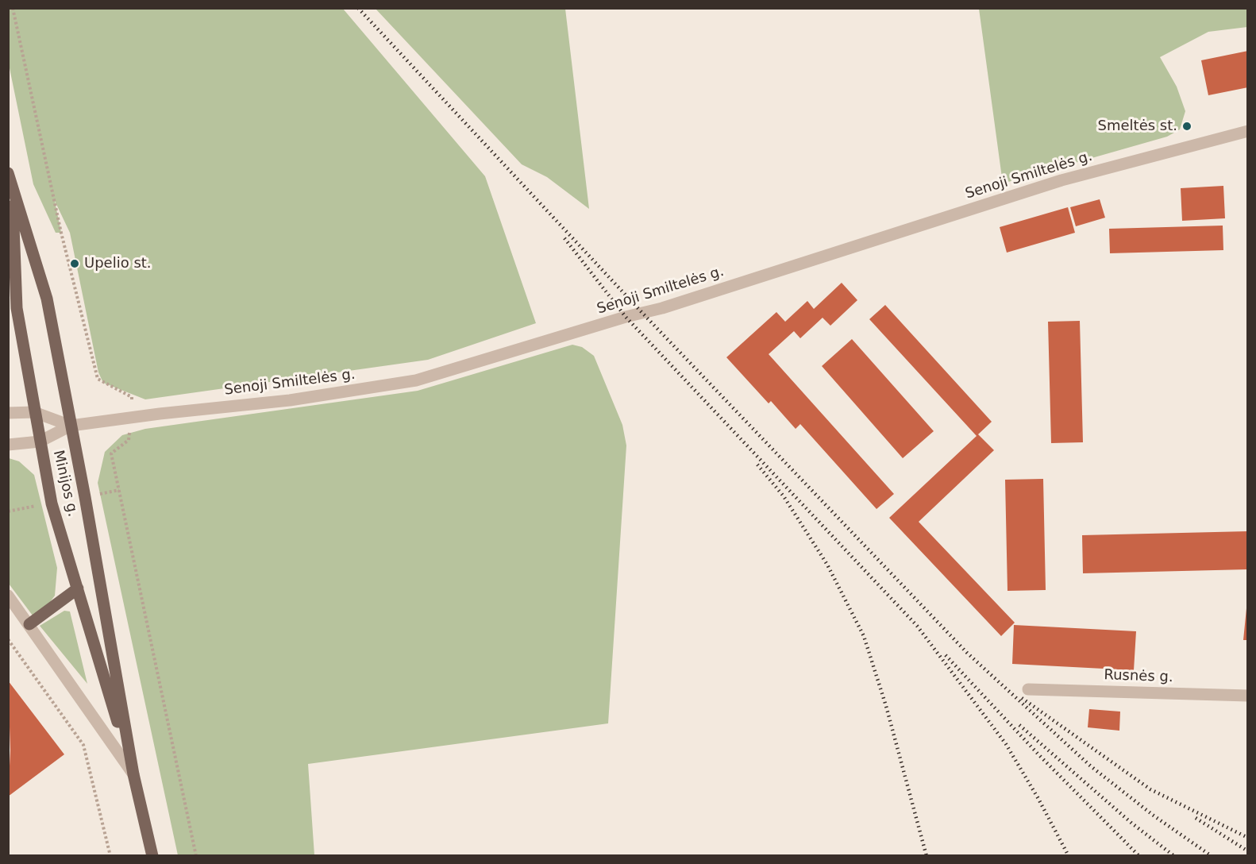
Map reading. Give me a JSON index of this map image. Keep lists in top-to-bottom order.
{
  "streets": {
    "main road": ["Minijos g."],
    "street": ["Senoji Smiltelės g.", "Rusnės g."]
  },
  "crossings": [
    ["Senoji Smiltelės g.", "Minijos g."]
  ],
  "places": ["Smeltės st.", "Upelio st."]
}
